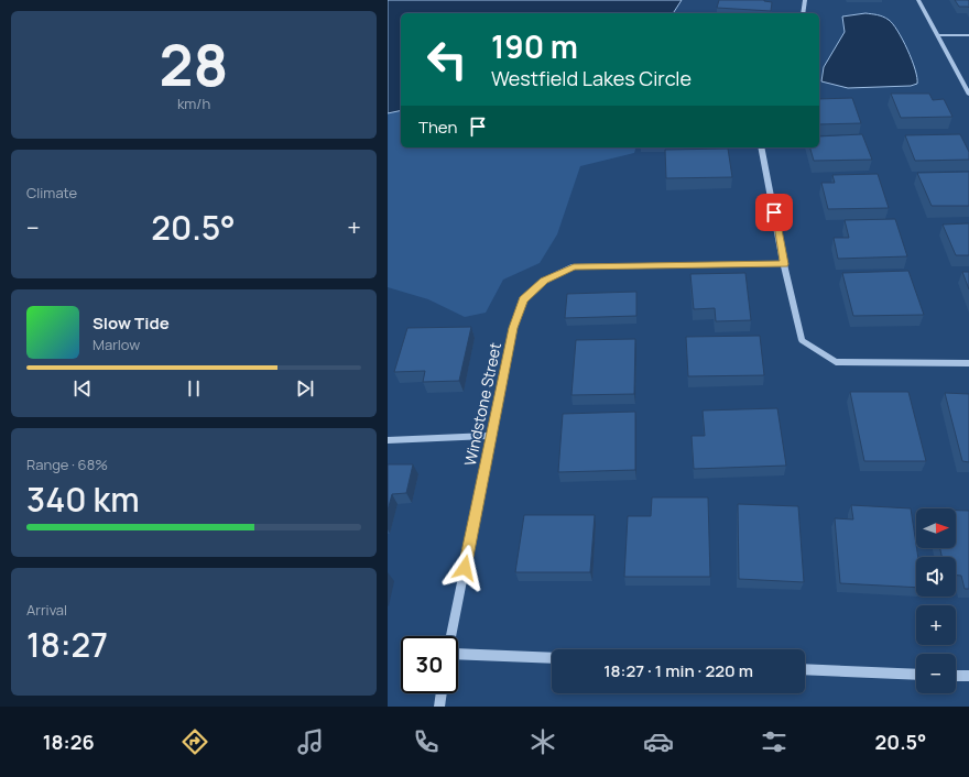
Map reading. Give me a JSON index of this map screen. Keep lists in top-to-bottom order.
{
  "streets": {
    "street": ["Windstone Street"]
  },
  "north": "right",
  "page": {
    "tile": [
      ["28", "km/h"],
      "Climate",
      ["Range · 68%", "340 km"],
      ["Arrival", "18:27"]
    ],
    "turn": ["190 m", "Westfield Lakes Circle"],
    "then": "Then",
    "heat": ["−", "20.5°", "+"],
    "song": ["Slow Tide", "Marlow"],
    "map_buttons": ["+", "−"],
    "limit": "30",
    "trip": "18:27 · 1 min · 220 m",
    "tabs": ["18:26", "20.5°"]
  }
}
